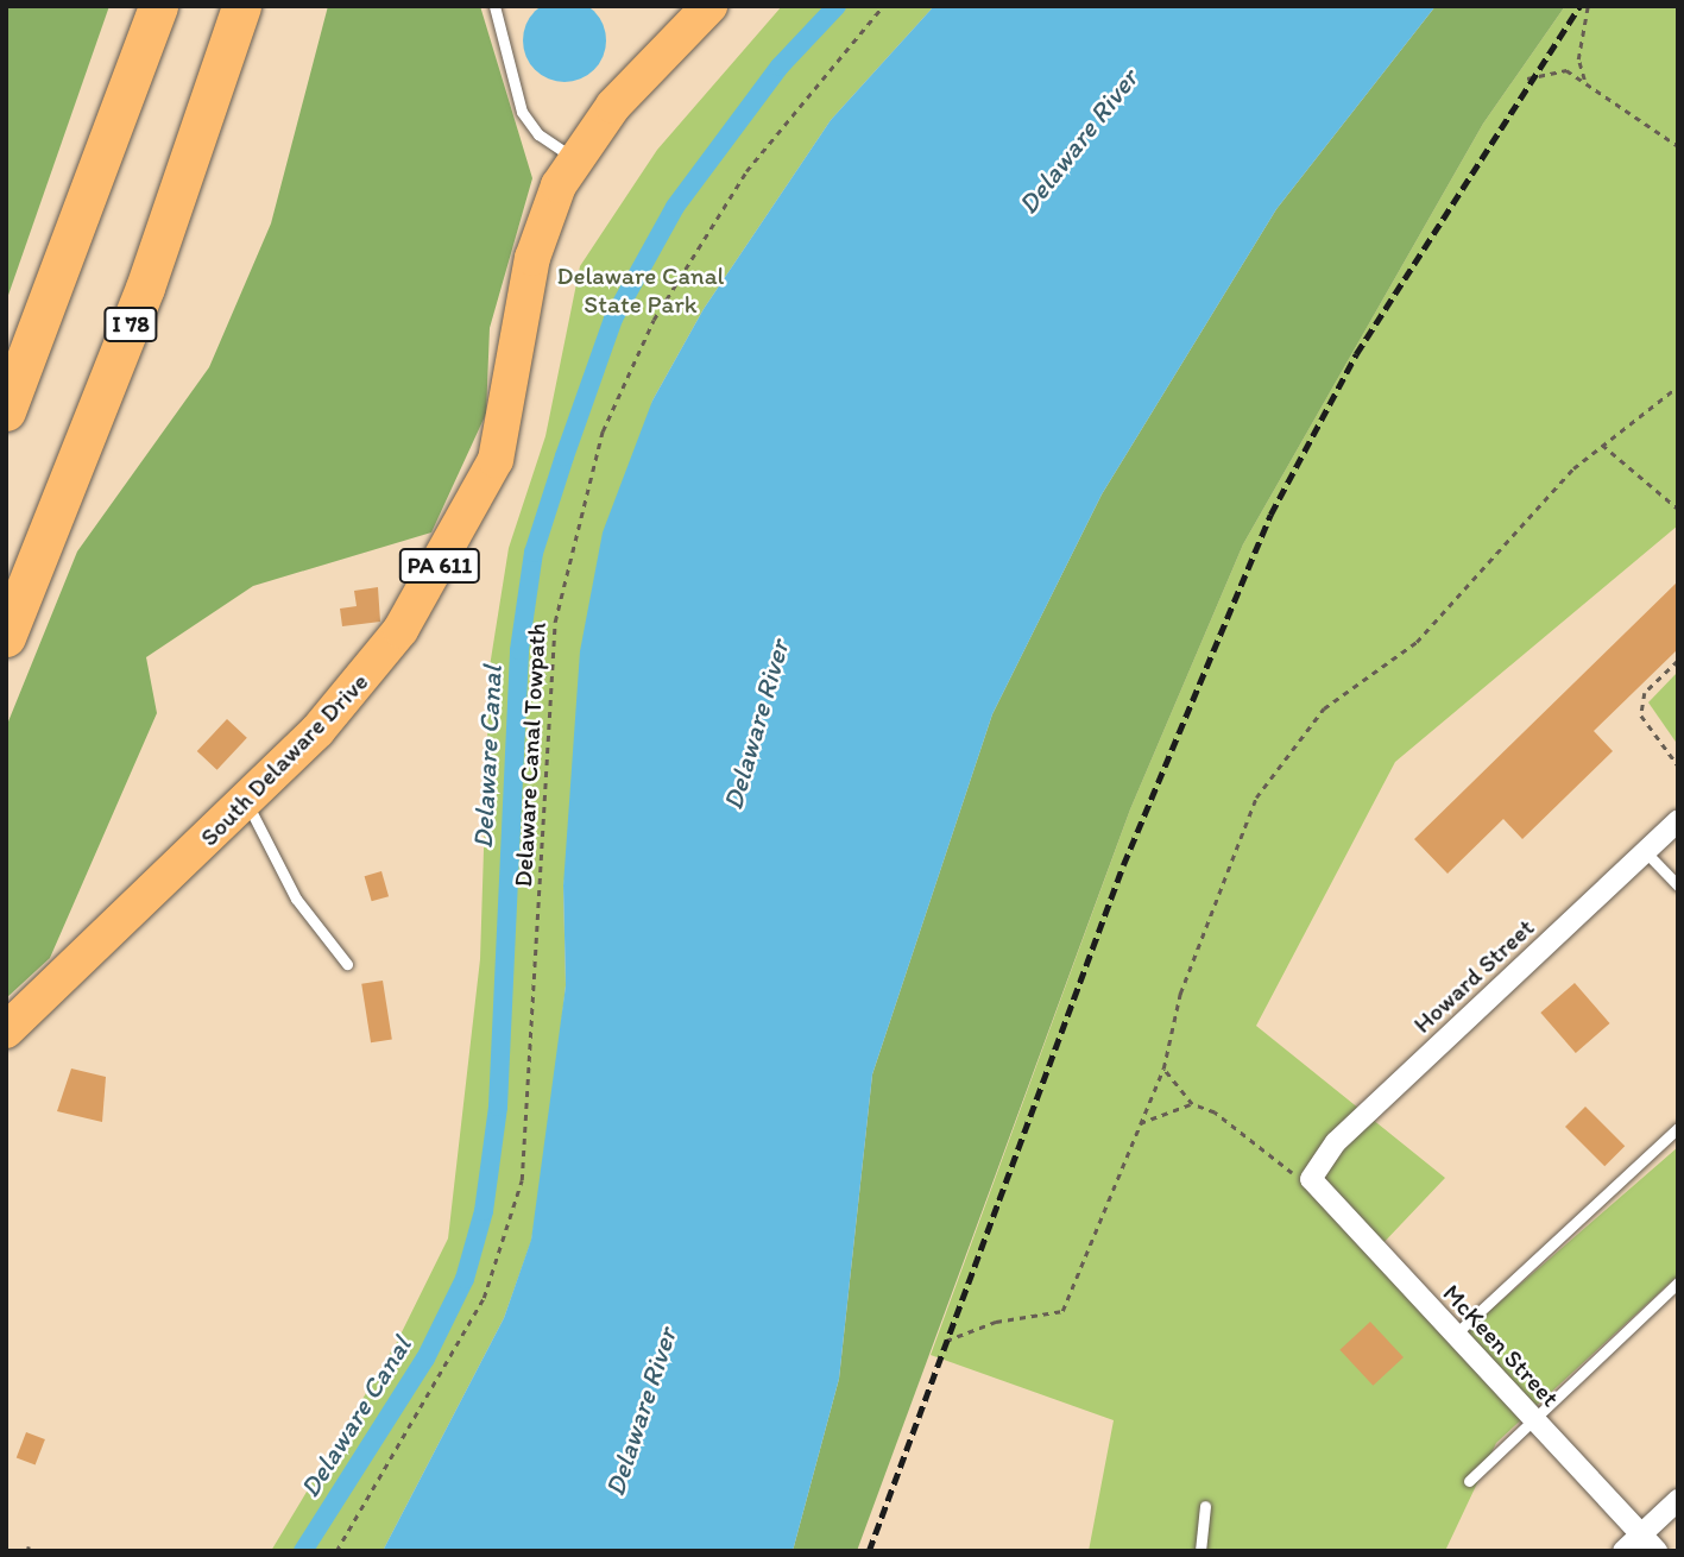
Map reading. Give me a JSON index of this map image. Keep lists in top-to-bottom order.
{
  "streets": {
    "highway": ["I 78", "PA 611", "South Delaware Drive"],
    "street": ["Howard Street", "McKeen Street"],
    "path": ["Delaware Canal Towpath"]
  },
  "crossings": [
    ["Howard Street", "McKeen Street"]
  ],
  "water": ["Delaware River", "Delaware Canal"],
  "parks": ["Delaware Canal State Park"]
}
